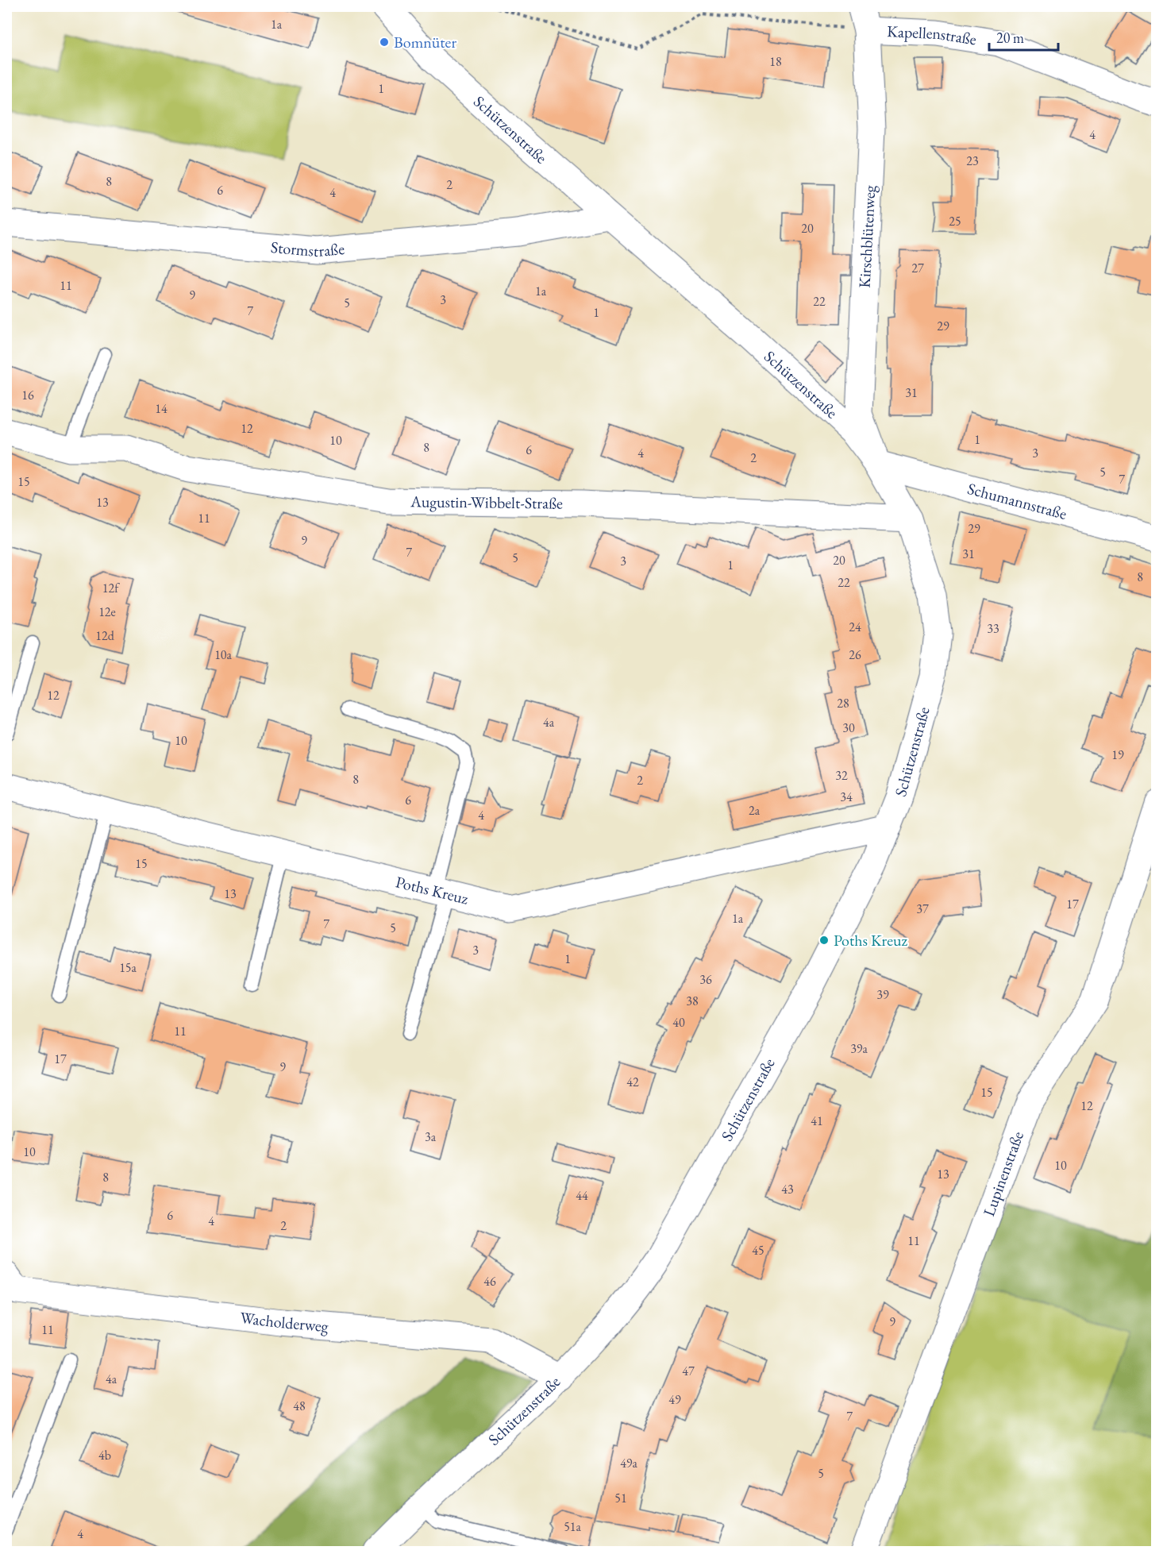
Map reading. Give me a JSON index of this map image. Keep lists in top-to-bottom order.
{
  "streets": {
    "street": [
      "Kapellenstraße",
      "Schützenstraße",
      "Kirschblütenweg",
      "Stormstraße",
      "Schumannstraße",
      "Augustin-Wibbelt-Straße",
      "Poths Kreuz",
      "Lupinenstraße",
      "Wacholderweg"
    ]
  },
  "crossings": [
    ["Kapellenstraße", "Kirschblütenweg"],
    ["Schützenstraße", "Kirschblütenweg"],
    ["Schützenstraße", "Stormstraße"],
    ["Schützenstraße", "Schumannstraße"],
    ["Schützenstraße", "Augustin-Wibbelt-Straße"],
    ["Schützenstraße", "Poths Kreuz"],
    ["Schützenstraße", "Wacholderweg"],
    ["Kirschblütenweg", "Schumannstraße"]
  ],
  "places": ["Bomnüter", "Poths Kreuz"],
  "house_numbers": [
    "1a",
    "18",
    "1",
    "4",
    "23",
    "8",
    "2",
    "6",
    "4",
    "25",
    "20",
    "27",
    "11",
    "1a",
    "9",
    "3",
    "22",
    "5",
    "7",
    "1",
    "29",
    "31",
    "16",
    "14",
    "12",
    "1",
    "10",
    "8",
    "6",
    "4",
    "3",
    "2",
    "5",
    "7",
    "15",
    "13",
    "11",
    "29",
    "9",
    "7",
    "31",
    "5",
    "20",
    "3",
    "1",
    "8",
    "22",
    "12f",
    "12e",
    "24",
    "33",
    "12d",
    "10a",
    "26",
    "12",
    "28",
    "4a",
    "30",
    "10",
    "19",
    "32",
    "8",
    "2",
    "34",
    "6",
    "2a",
    "4",
    "15",
    "13",
    "17",
    "37",
    "1a",
    "7",
    "5",
    "3",
    "1",
    "15a",
    "36",
    "39",
    "38",
    "40",
    "11",
    "39a",
    "17",
    "9",
    "42",
    "15",
    "12",
    "41",
    "3a",
    "10",
    "10",
    "13",
    "8",
    "43",
    "44",
    "6",
    "4",
    "2",
    "11",
    "45",
    "46",
    "9",
    "11",
    "47",
    "4a",
    "49",
    "48",
    "7",
    "4b",
    "49a",
    "5",
    "51",
    "51a",
    "4"
  ],
  "scale_bar": "20 m"
}
